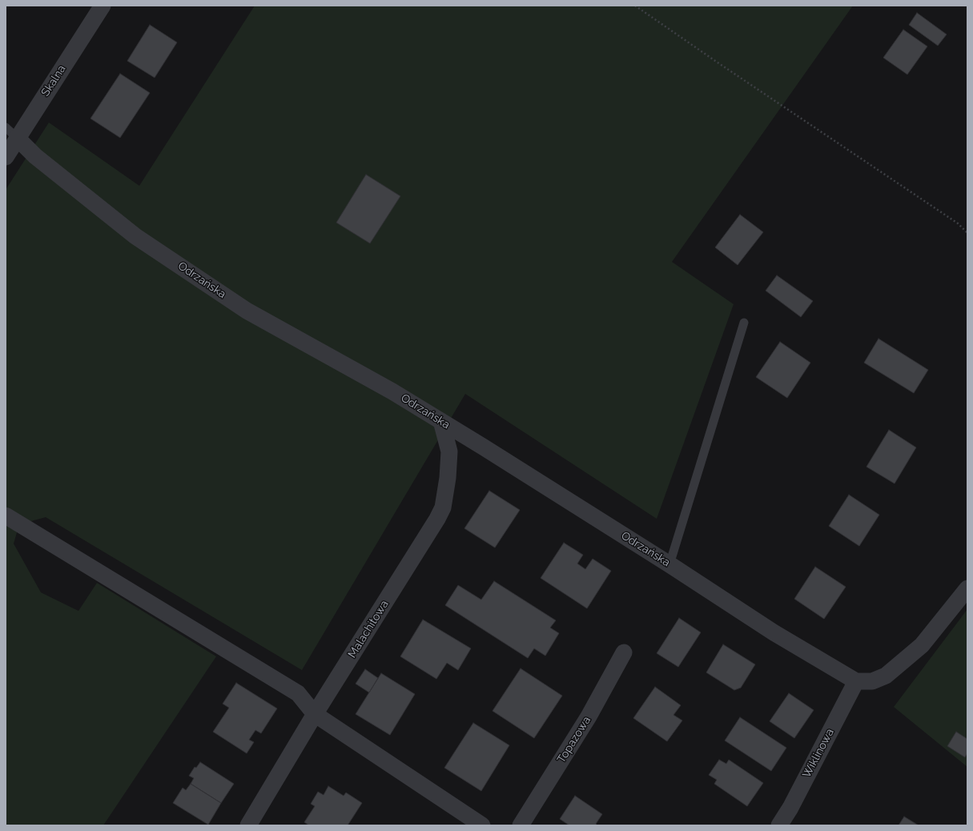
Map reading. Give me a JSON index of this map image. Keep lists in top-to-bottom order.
{
  "streets": {
    "street": [
      "Skalna",
      "Odrzańska",
      "Malachitowa",
      "Topazowa",
      "Wiklinowa"
    ]
  },
  "crossings": [
    ["Skalna", "Odrzańska"],
    ["Odrzańska", "Malachitowa"],
    ["Odrzańska", "Wiklinowa"]
  ]
}
